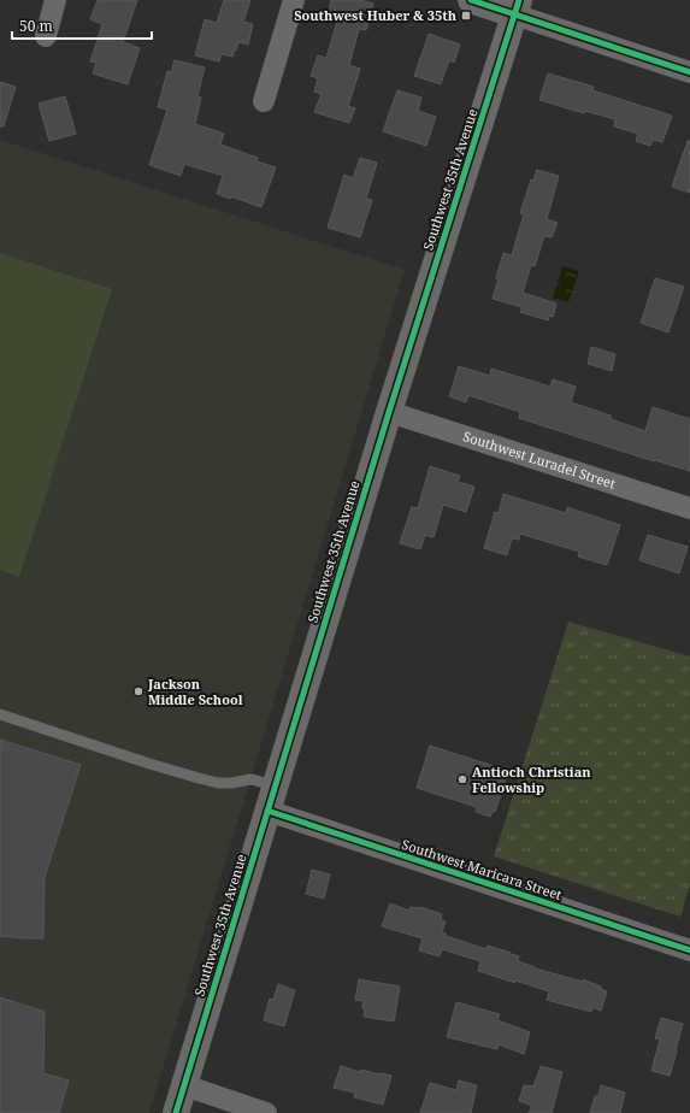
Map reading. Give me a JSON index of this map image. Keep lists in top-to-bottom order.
{
  "streets": {
    "street": ["Southwest 35th Avenue", "Southwest Luradel Street", "Southwest Maricara Street"]
  },
  "crossings": [
    ["Southwest 35th Avenue", "Southwest Luradel Street"],
    ["Southwest 35th Avenue", "Southwest Maricara Street"]
  ],
  "places": {
    "transit": ["Southwest Huber & 35th"],
    "other": ["Jackson Middle School", "Antioch Christian Fellowship"]
  },
  "scale_bar": "50 m"
}
